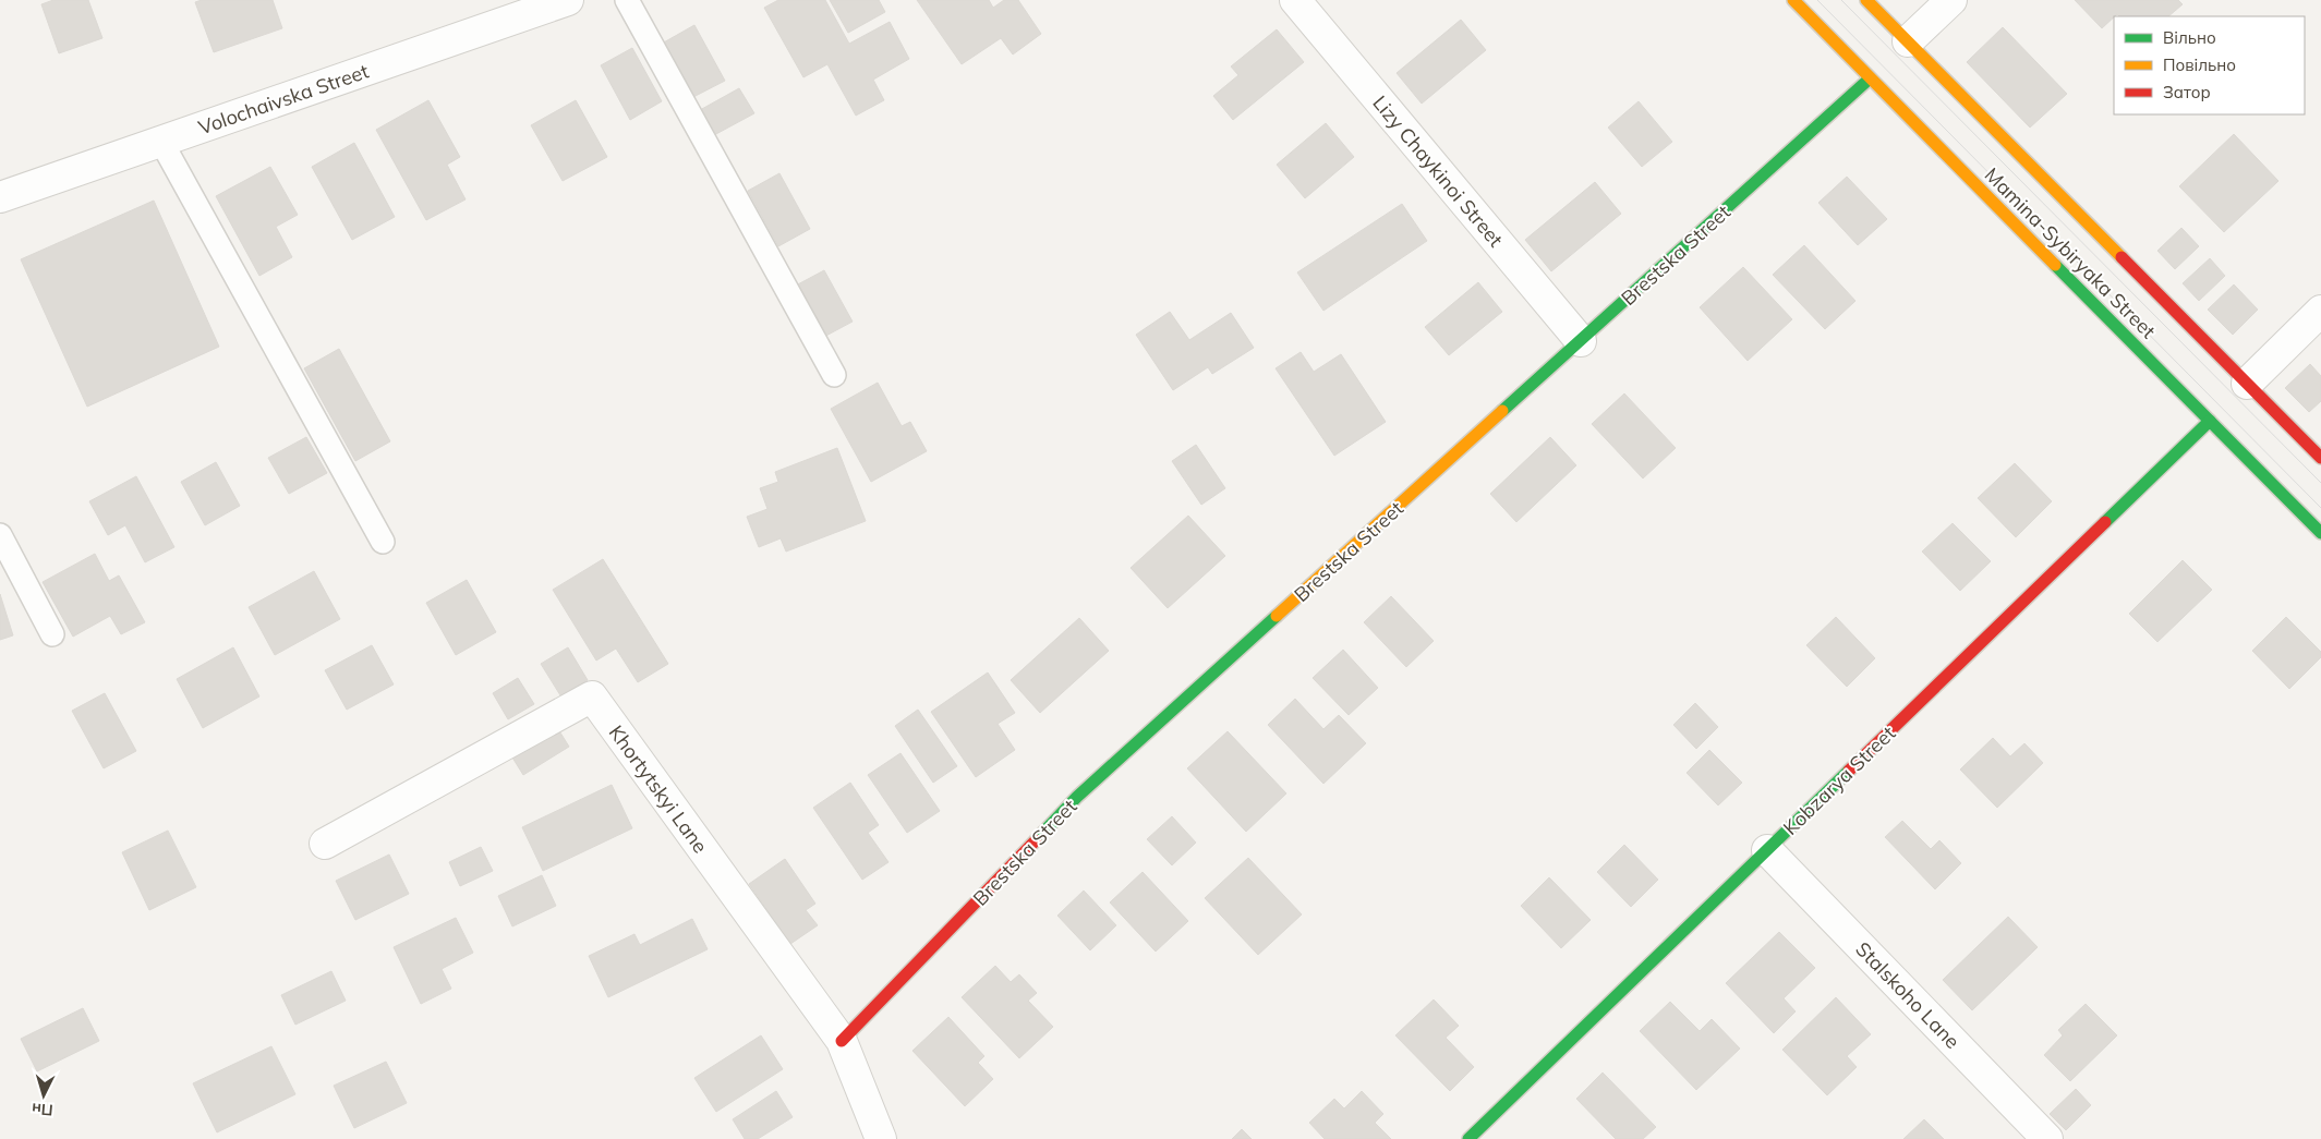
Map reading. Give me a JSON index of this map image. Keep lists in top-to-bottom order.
{
  "streets": {
    "street": [
      "Volochaivska Street",
      "Lizy Chaykinoi Street",
      "Mamina-Sybiryaka Street",
      "Brestska Street",
      "Kobzarya Street",
      "Khortytskyi Lane",
      "Stalskoho Lane"
    ]
  },
  "crossings": [
    ["Lizy Chaykinoi Street", "Brestska Street"],
    ["Mamina-Sybiryaka Street", "Brestska Street"],
    ["Mamina-Sybiryaka Street", "Kobzarya Street"],
    ["Brestska Street", "Khortytskyi Lane"],
    ["Kobzarya Street", "Stalskoho Lane"]
  ],
  "legend": ["Вільно", "Повільно", "Затор"],
  "north": "bottom"
}
